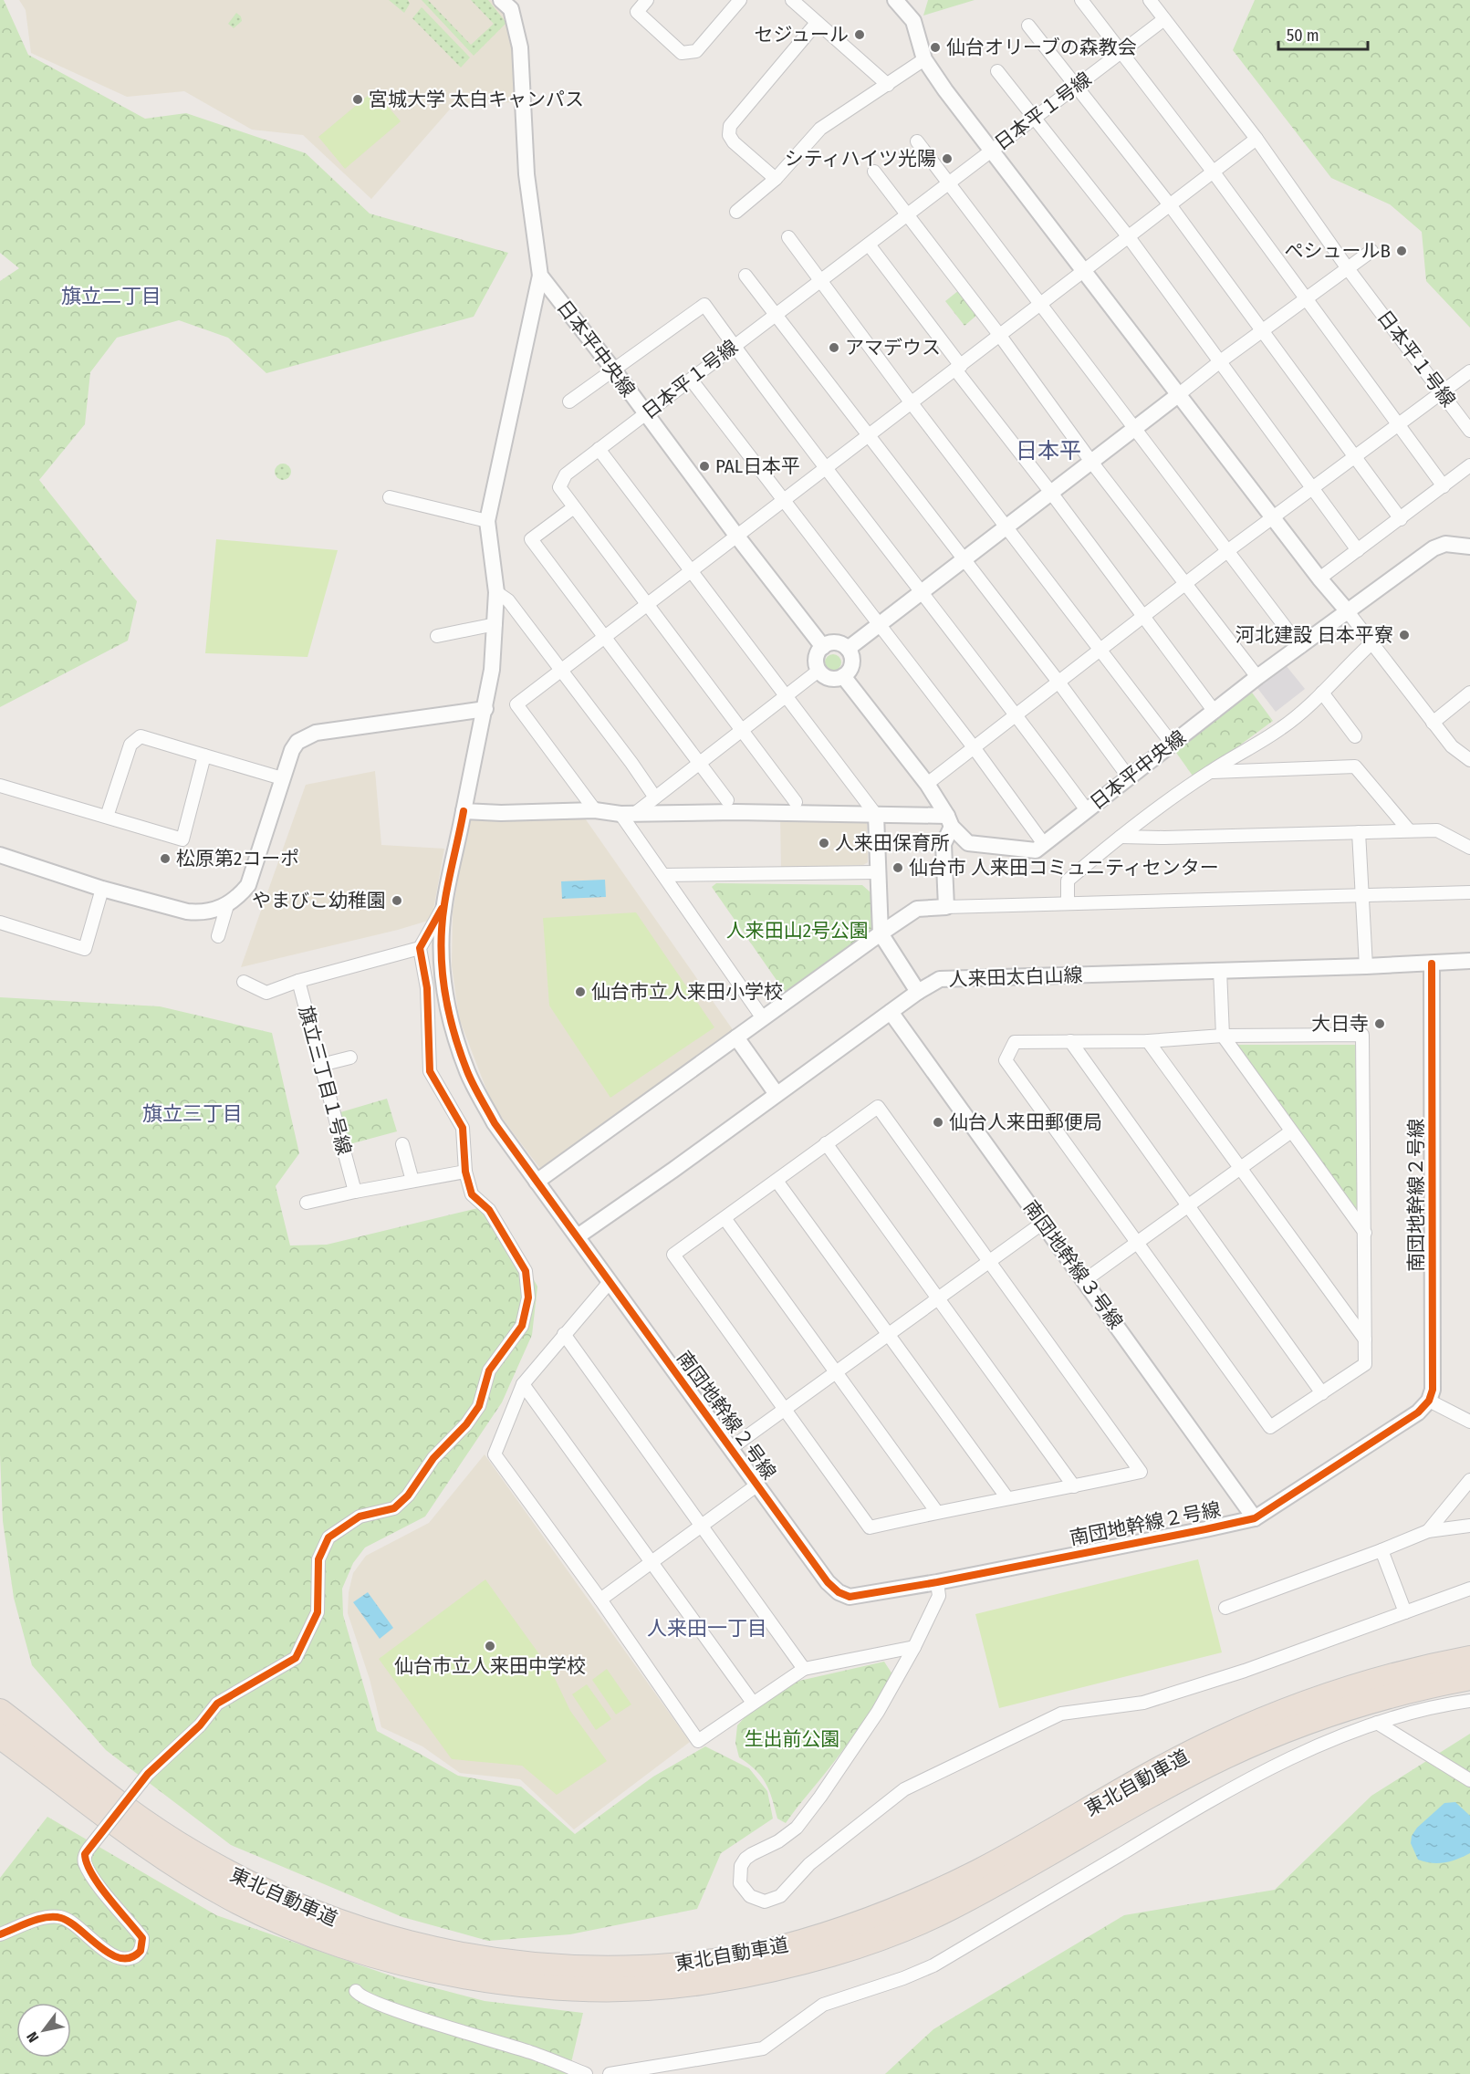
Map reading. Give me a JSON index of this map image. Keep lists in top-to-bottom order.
{
  "streets": {
    "highway": ["東北自動車道"],
    "street": [
      "日本平１号線",
      "日本平中央線",
      "人来田太白山線",
      "旗立三丁目１号線",
      "南団地幹線２号線",
      "南団地幹線３号線"
    ]
  },
  "crossings": [
    ["日本平１号線", "日本平中央線"],
    ["日本平中央線", "南団地幹線２号線"],
    ["人来田太白山線", "南団地幹線２号線"],
    ["人来田太白山線", "南団地幹線３号線"],
    ["南団地幹線２号線", "南団地幹線３号線"]
  ],
  "districts": [
    "旗立二丁目",
    "日本平",
    "旗立三丁目",
    "人来田一丁目"
  ],
  "parks": ["人来田山2号公園", "生出前公園"],
  "places": [
    "セジュール",
    "仙台オリーブの森教会",
    "宮城大学 太白キャンパス",
    "シティハイツ光陽",
    "ぺシュールB",
    "アマデウス",
    "PAL日本平",
    "河北建設 日本平寮",
    "人来田保育所",
    "松原第2コーポ",
    "仙台市 人来田コミュニティセンター",
    "やまびこ幼稚園",
    "仙台市立人来田小学校",
    "大日寺",
    "仙台人来田郵便局",
    "仙台市立人来田中学校"
  ],
  "scale_bar": "50 m",
  "north": "bottom left"
}
